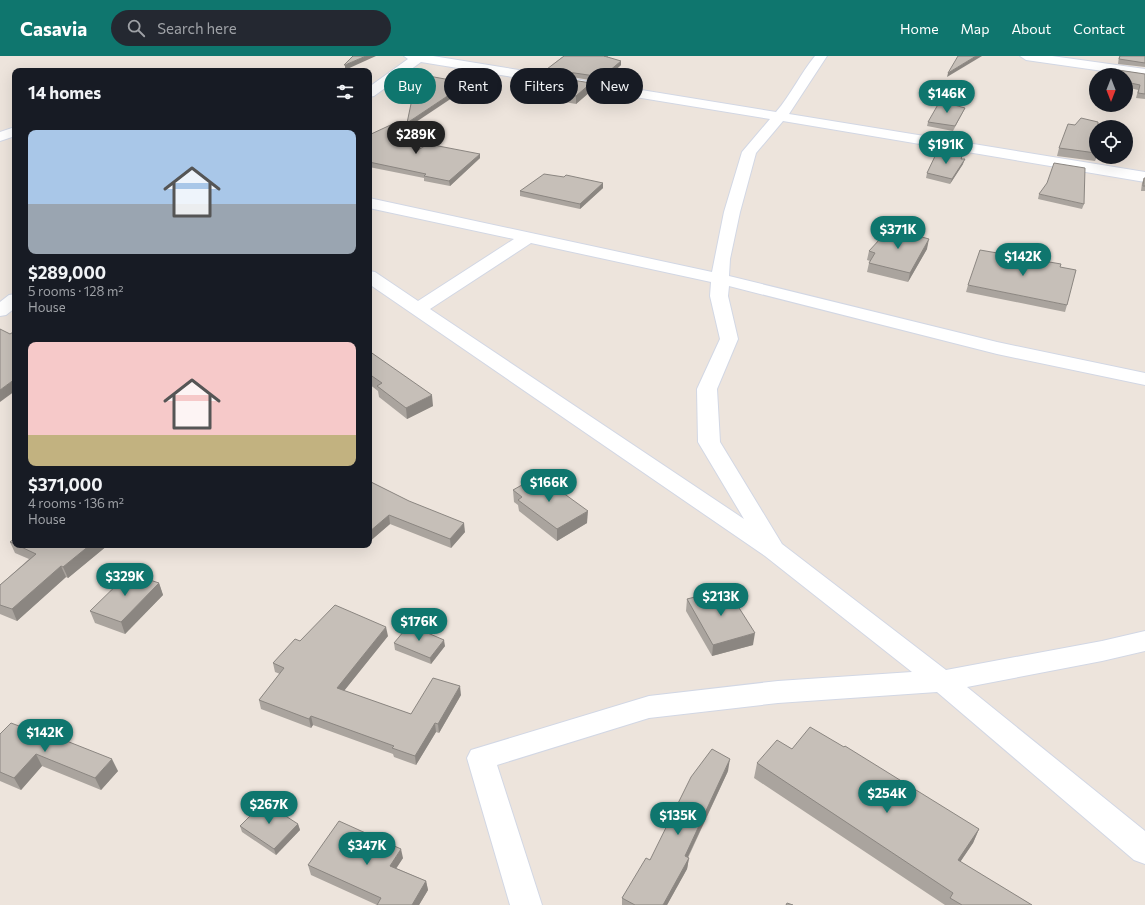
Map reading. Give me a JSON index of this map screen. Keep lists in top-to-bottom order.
{
  "north": "bottom",
  "page": {
    "header": "Casavia",
    "search": "Search here",
    "nav": [
      "Home",
      "Map",
      "About",
      "Contact"
    ],
    "chip": [
      "Buy",
      "Rent",
      "Filters",
      "New"
    ],
    "heading": "14 homes",
    "price": [
      "$146K",
      "$289K",
      "$191K",
      "$371K",
      "$142K",
      "$166K",
      "$329K",
      "$213K",
      "$176K",
      "$142K",
      "$254K",
      "$267K",
      "$135K",
      "$347K"
    ],
    "list": [
      {
        "name": "$289,000",
        "note": "5 rooms · 128 m² · House"
      },
      {
        "name": "$371,000",
        "note": "4 rooms · 136 m² · House"
      }
    ]
  }
}
